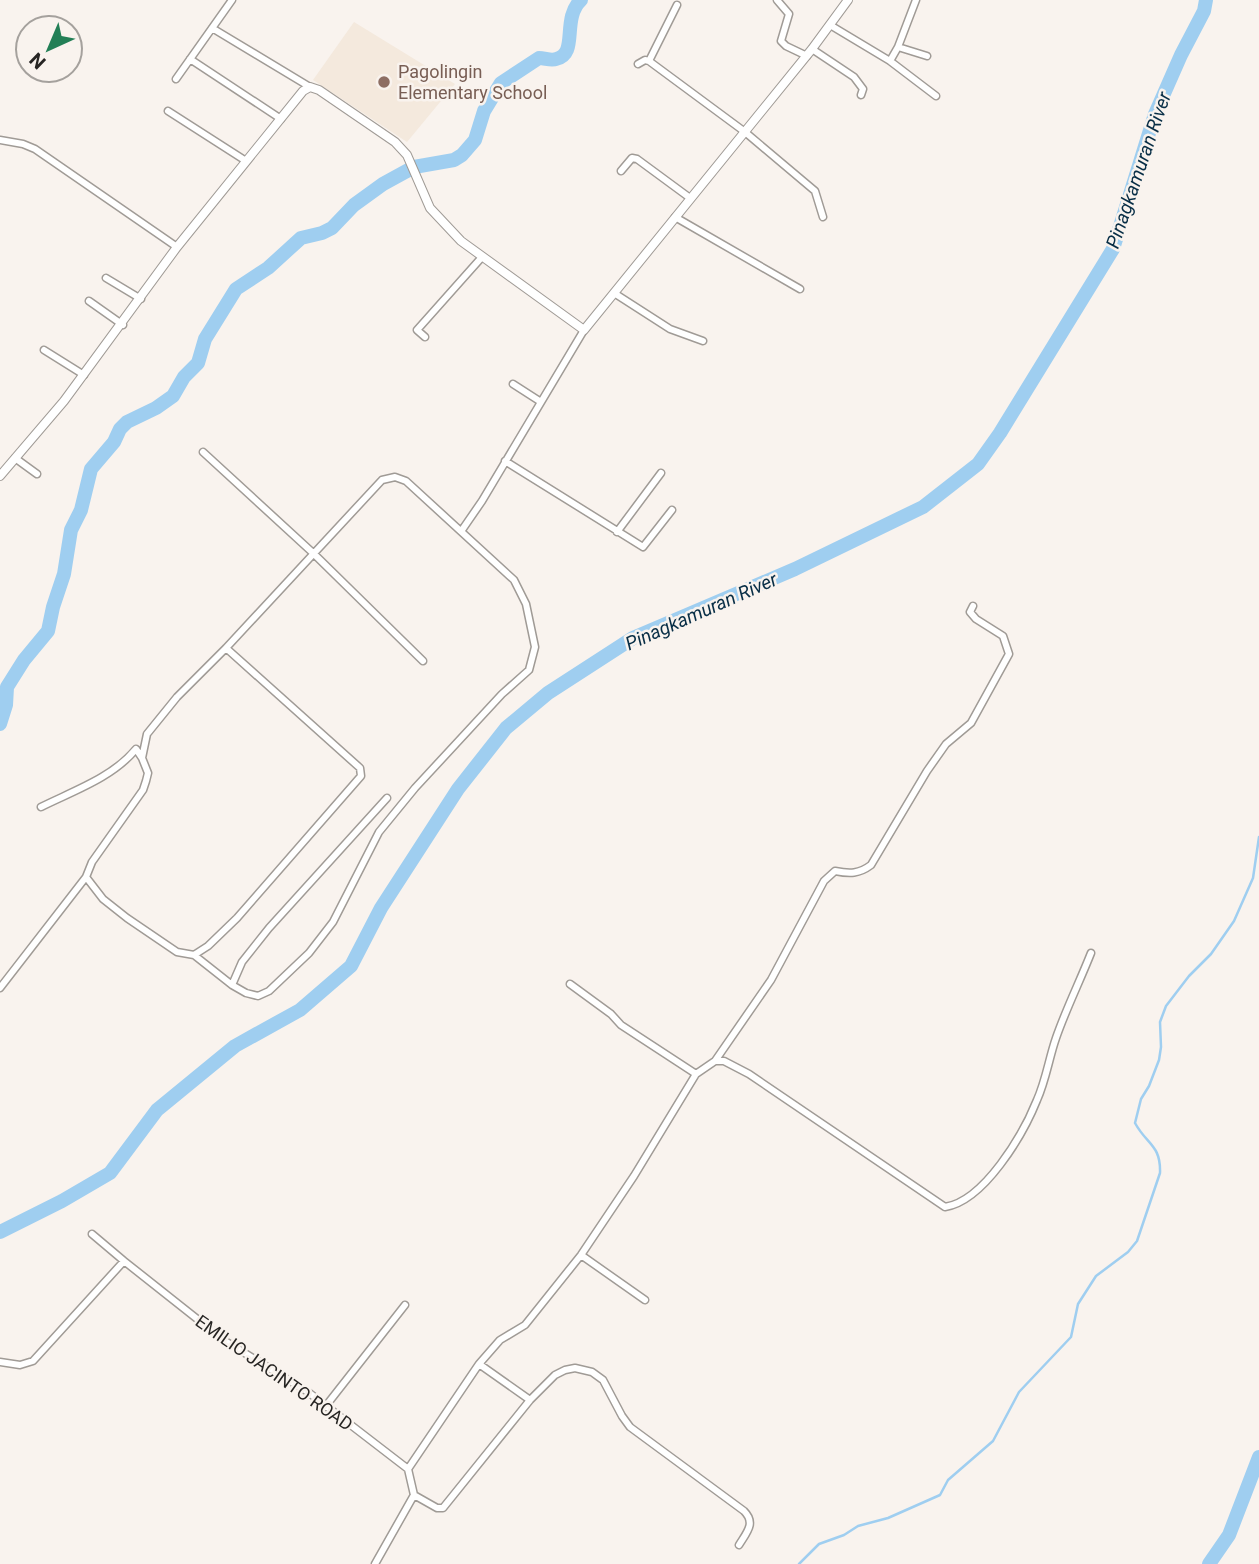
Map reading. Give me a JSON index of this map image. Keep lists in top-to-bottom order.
{
  "streets": {
    "street": ["EMILIO JACINTO ROAD"]
  },
  "water": ["Pinagkamuran River"],
  "places": ["Pagolingin Elementary School"],
  "north": "bottom left"
}
